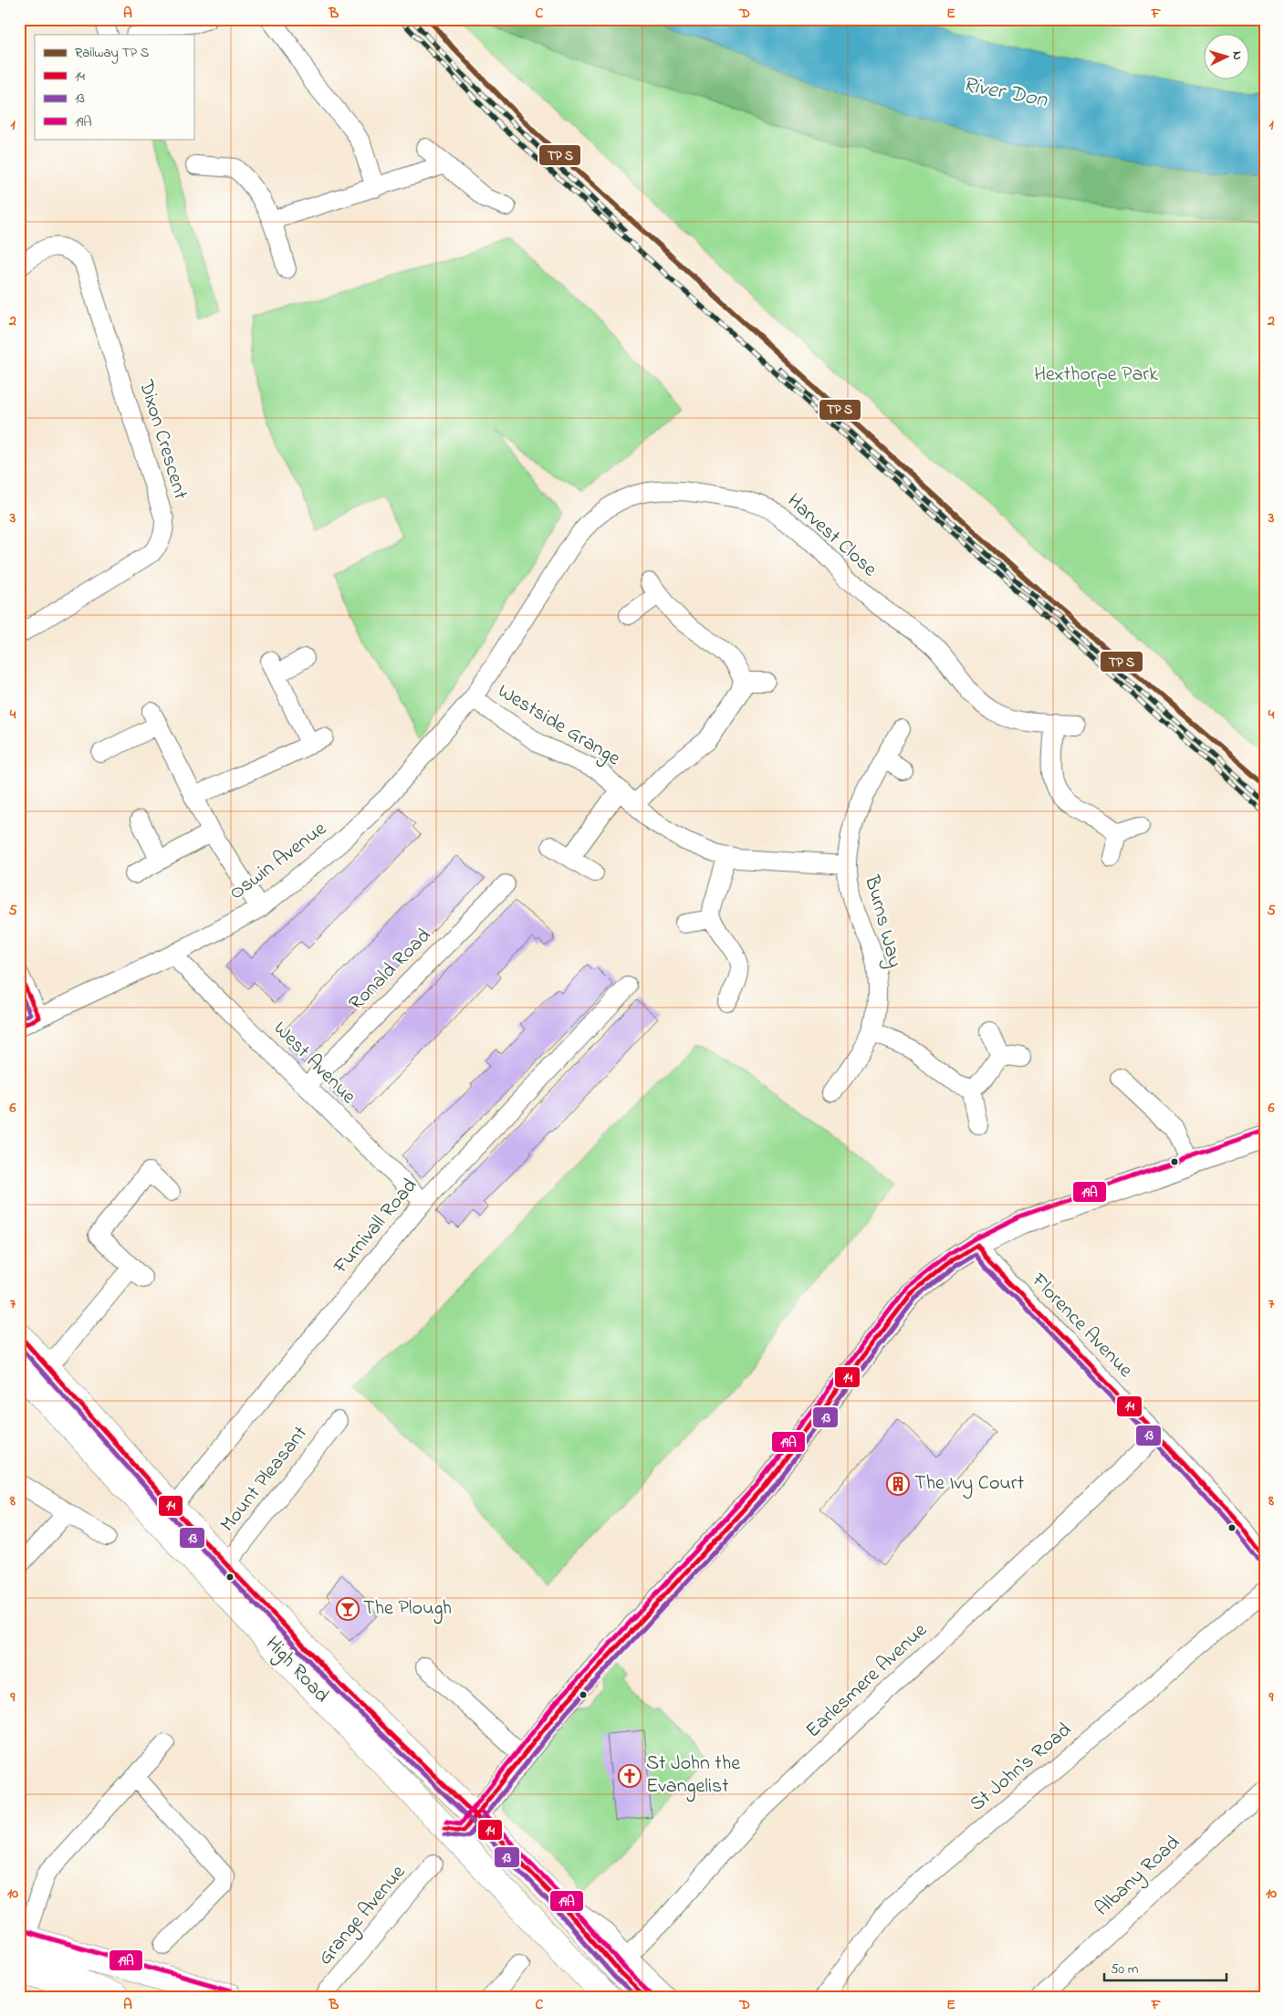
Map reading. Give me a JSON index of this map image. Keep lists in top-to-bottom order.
{
  "streets": {
    "main road": ["High Road"],
    "street": [
      "Dixon Crescent",
      "Harvest Close",
      "Westside Grange",
      "Oswin Avenue",
      "Burns Way",
      "Ronald Road",
      "West Avenue",
      "Furnivall Road",
      "Florence Avenue",
      "Mount Pleasant",
      "Earlesmere Avenue",
      "St John's Road",
      "Albany Road",
      "Grange Avenue"
    ]
  },
  "crossings": [
    ["Harvest Close", "Westside Grange"],
    ["Harvest Close", "Oswin Avenue"],
    ["Westside Grange", "Oswin Avenue"],
    ["Westside Grange", "Burns Way"],
    ["Oswin Avenue", "West Avenue"],
    ["Ronald Road", "West Avenue"],
    ["West Avenue", "Furnivall Road"],
    ["Furnivall Road", "High Road"],
    ["Florence Avenue", "Earlesmere Avenue"],
    ["Mount Pleasant", "High Road"],
    ["High Road", "Earlesmere Avenue"]
  ],
  "water": ["River Don"],
  "parks": ["Hexthorpe Park"],
  "places": {
    "building": ["The Ivy Court"],
    "bar": ["The Plough"],
    "church": ["St John the Evangelist"]
  },
  "lines": ["transit line 14", "transit line 13", "transit line 19A"],
  "legend": [
    "Railway TP S",
    "14",
    "13",
    "19A"
  ],
  "scale_bar": "50 m",
  "north": "right",
  "grid": {
    "columns": [
      "A",
      "B",
      "C",
      "D",
      "E",
      "F"
    ],
    "rows": [
      "1",
      "2",
      "3",
      "4",
      "5",
      "6",
      "7",
      "8",
      "9",
      "10"
    ]
  }
}
